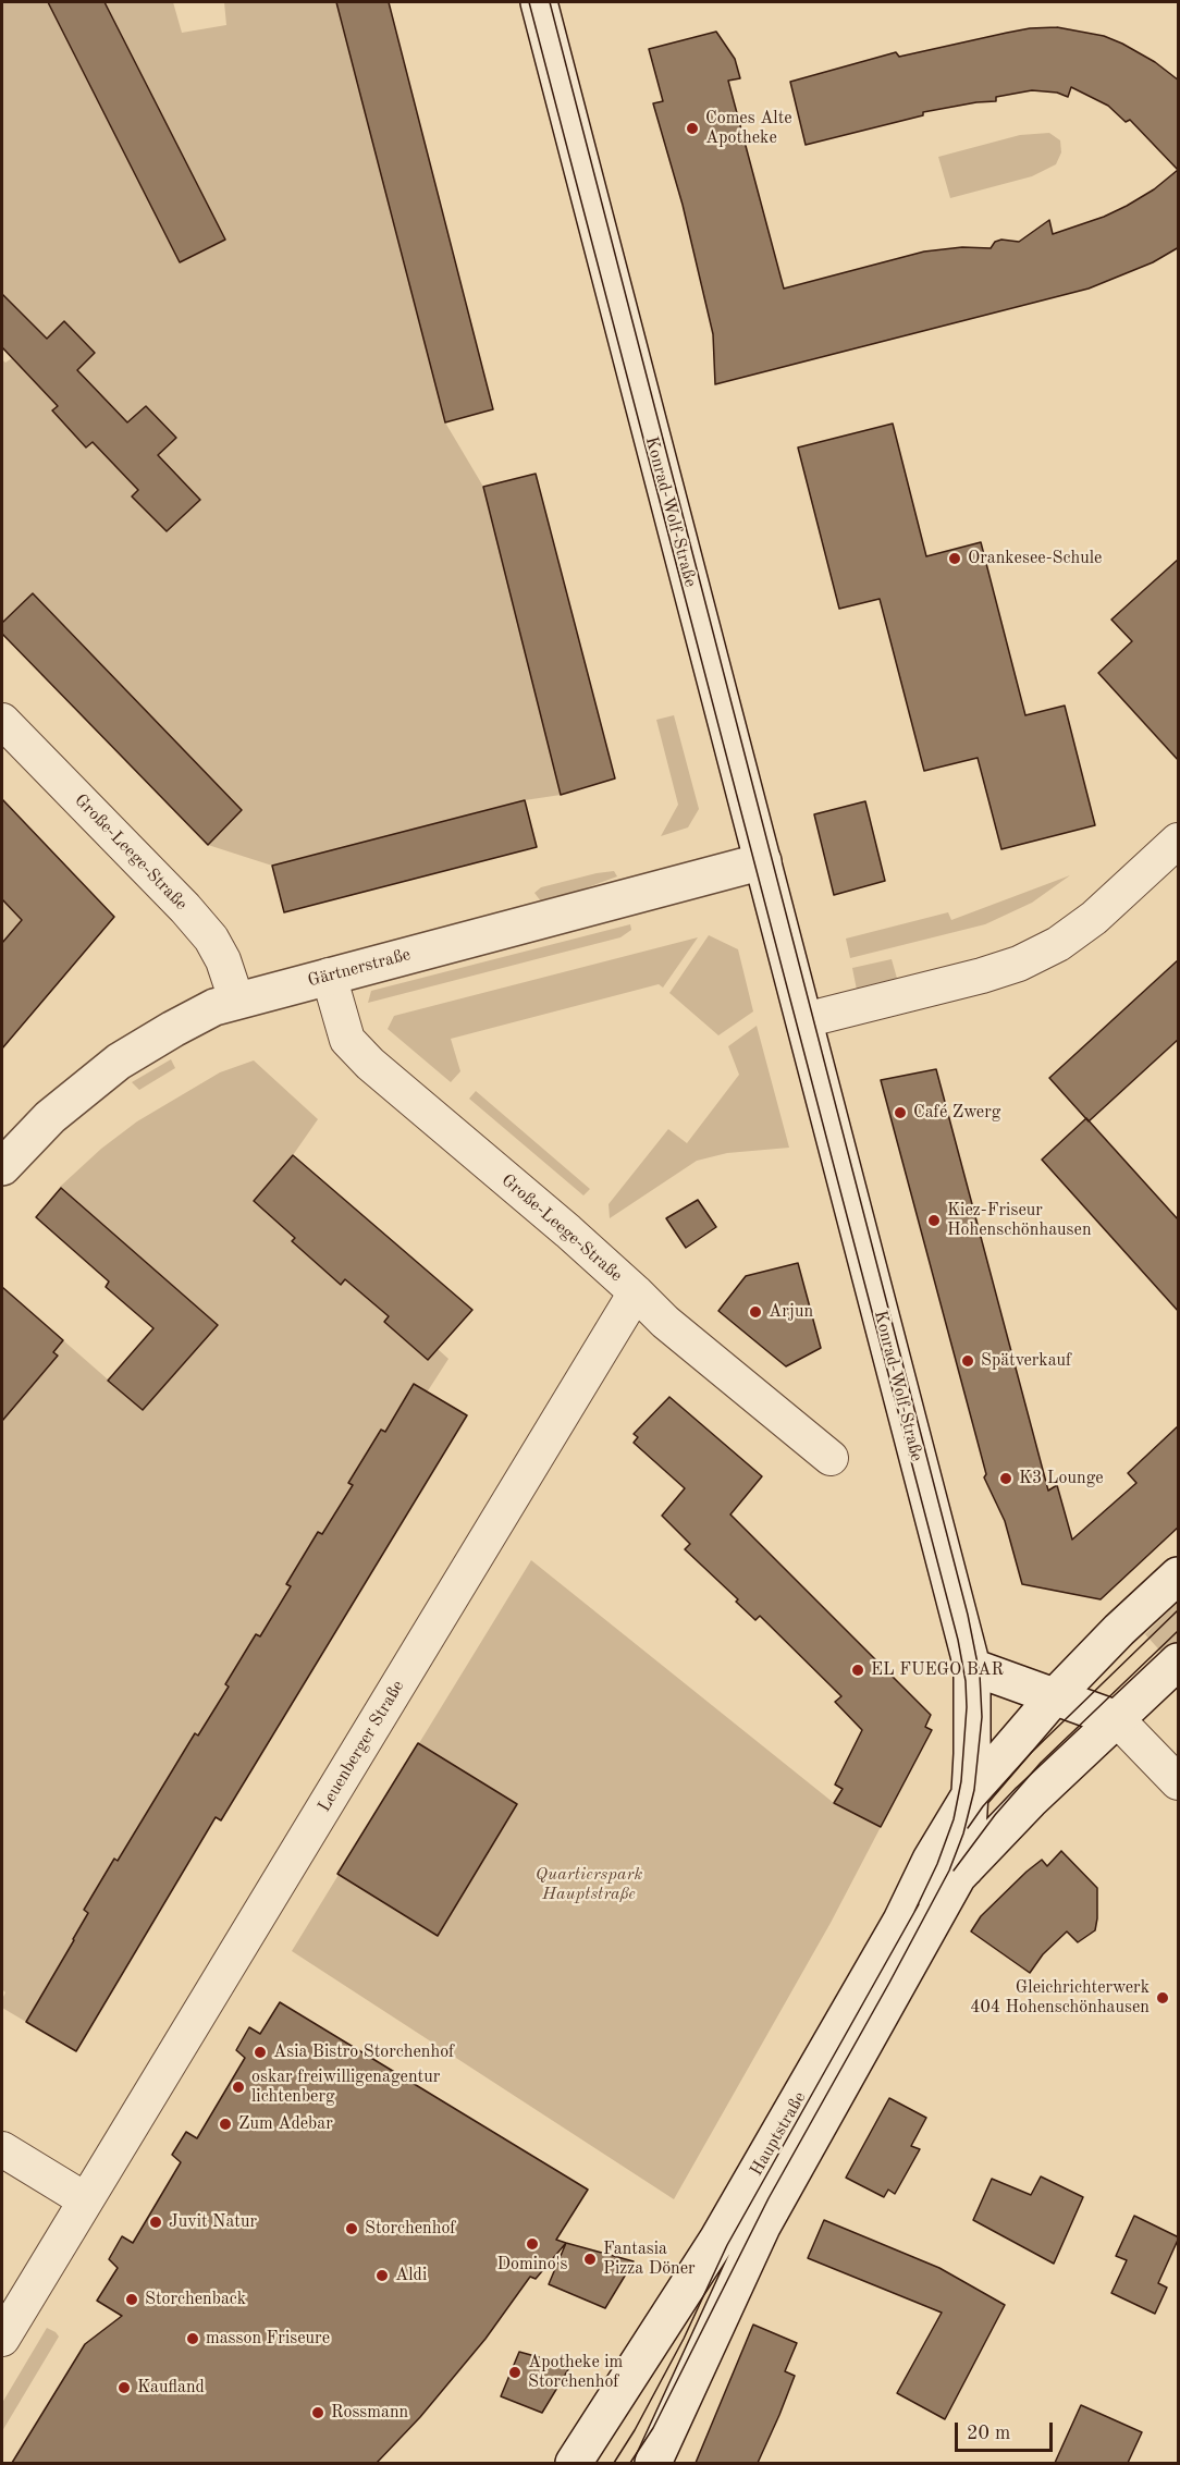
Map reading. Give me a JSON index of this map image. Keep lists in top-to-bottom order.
{
  "streets": {
    "main road": ["Konrad-Wolf-Straße", "Gärtnerstraße", "Hauptstraße"],
    "street": ["Große-Leege-Straße", "Leuenberger Straße"]
  },
  "crossings": [
    ["Konrad-Wolf-Straße", "Gärtnerstraße"],
    ["Konrad-Wolf-Straße", "Hauptstraße"],
    ["Große-Leege-Straße", "Gärtnerstraße"],
    ["Große-Leege-Straße", "Leuenberger Straße"]
  ],
  "parks": ["Quartierspark Hauptstraße"],
  "places": [
    "Comes Alte Apotheke",
    "Orankesee-Schule",
    "Café Zwerg",
    "Kiez-Friseur Hohenschönhausen",
    "Arjun",
    "Spätverkauf",
    "K3 Lounge",
    "EL FUEGO BAR",
    "Gleichrichterwerk 404 Hohenschönhausen",
    "Asia Bistro Storchenhof",
    "oskar freiwilligenagentur lichtenberg",
    "Zum Adebar",
    "Juvit Natur",
    "Storchenhof",
    "Domino's",
    "Fantasia Pizza Döner",
    "Aldi",
    "Storchenback",
    "masson Friseure",
    "Apotheke im Storchenhof",
    "Kaufland",
    "Rossmann"
  ],
  "scale_bar": "20 m"
}
